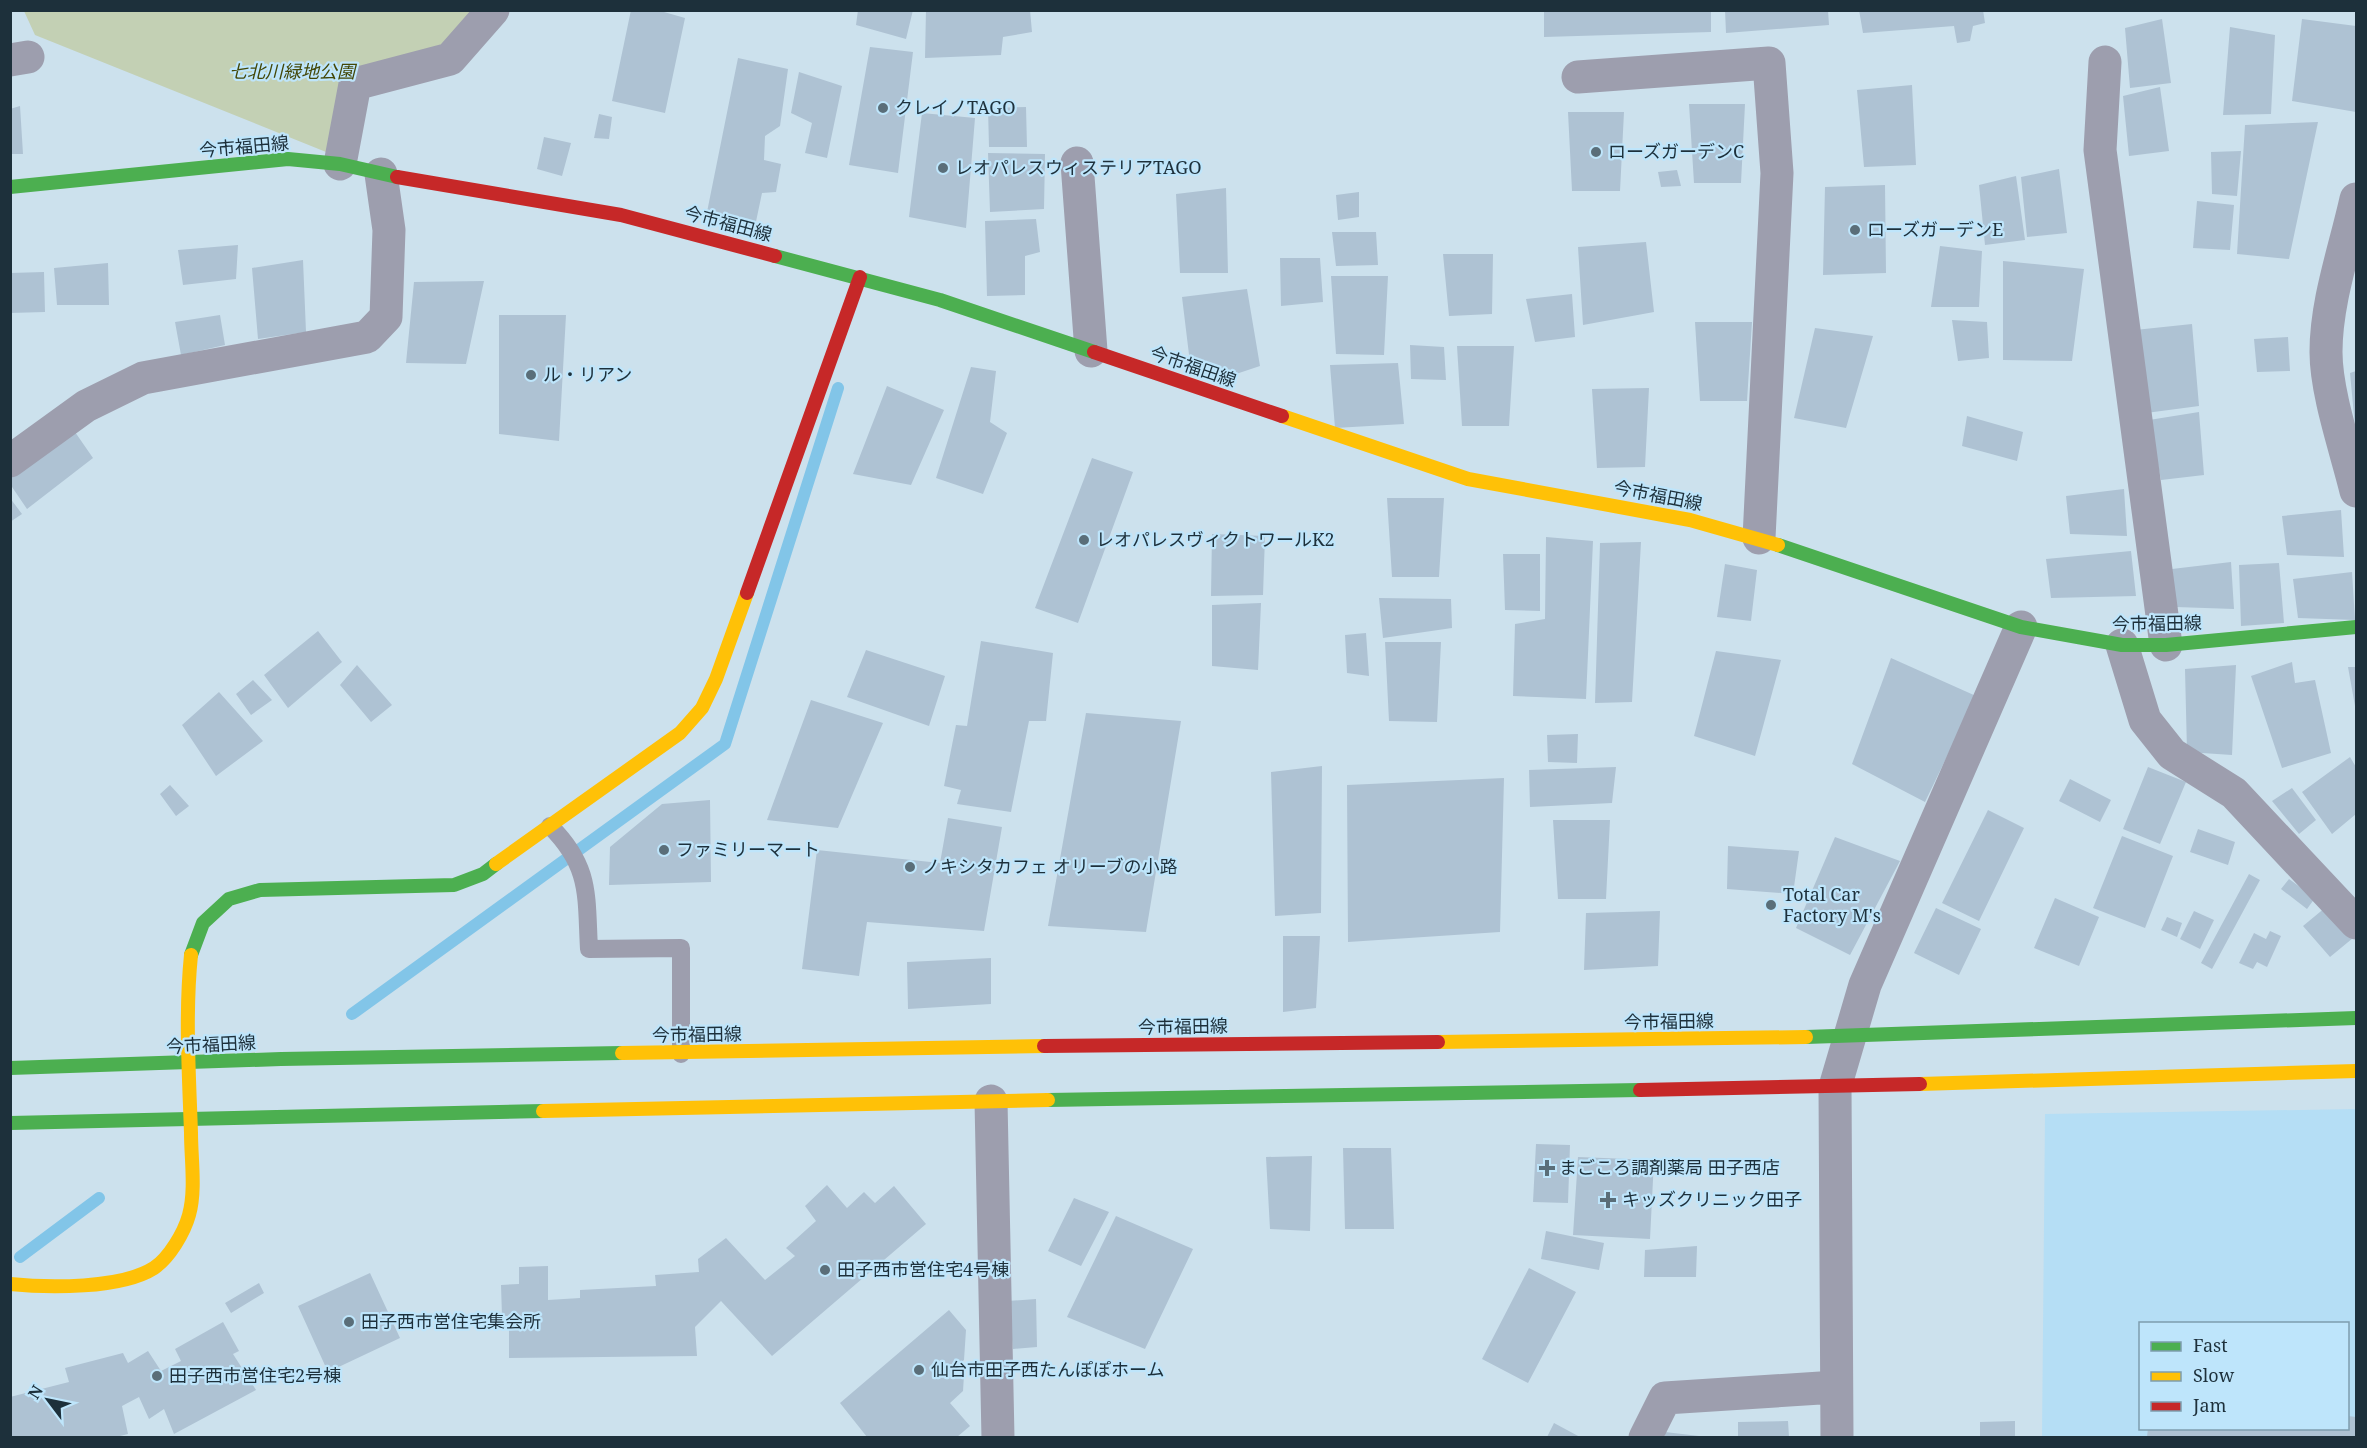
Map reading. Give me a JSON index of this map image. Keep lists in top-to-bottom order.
{
  "streets": {
    "main road": ["今市福田線"]
  },
  "parks": ["七北川緑地公園"],
  "places": {
    "other": [
      "クレイノTAGO",
      "ローズガーデンC",
      "レオパレスウィステリアTAGO",
      "ローズガーデンE",
      "ル・リアン",
      "レオパレスヴィクトワールK2",
      "ファミリーマート",
      "ノキシタカフェ オリーブの小路",
      "Total Car Factory M's",
      "田子西市営住宅4号棟",
      "田子西市営住宅集会所",
      "仙台市田子西たんぽぽホーム",
      "田子西市営住宅2号棟"
    ],
    "health": ["まごころ調剤薬局 田子西店", "キッズクリニック田子"]
  },
  "legend": ["Fast", "Slow", "Jam"],
  "north": "top left"
}
